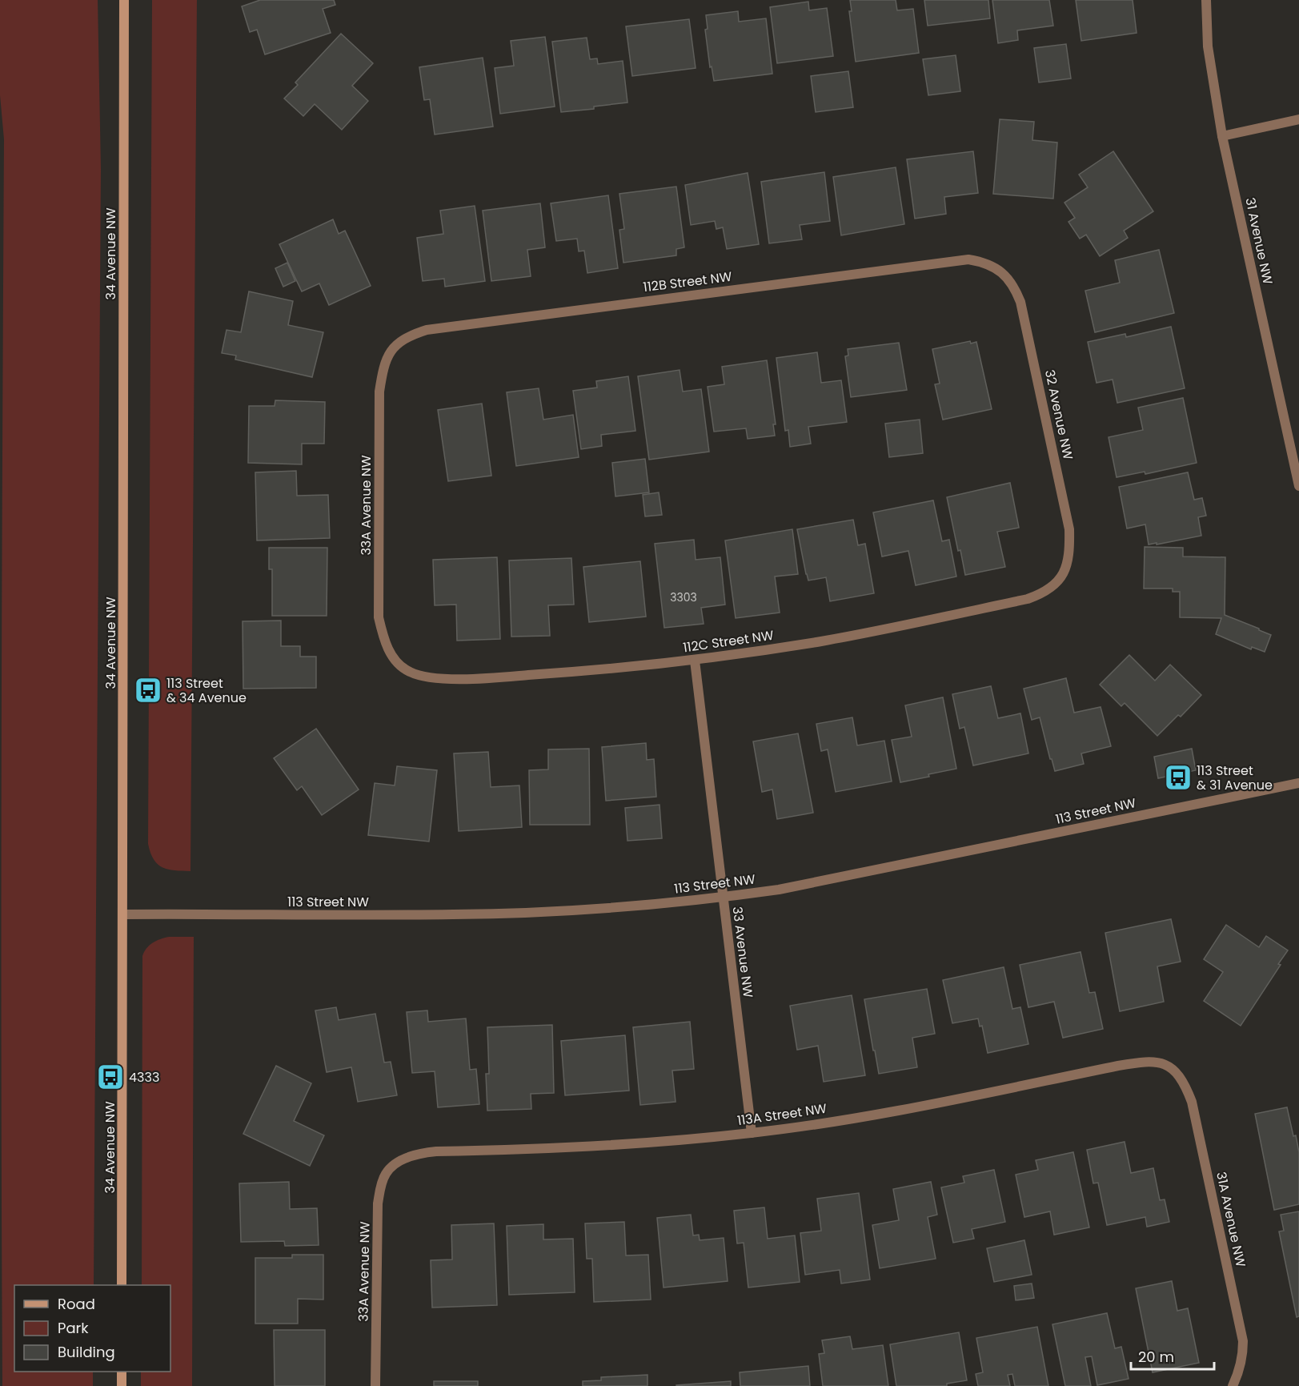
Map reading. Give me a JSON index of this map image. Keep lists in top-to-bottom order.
{
  "streets": {
    "main road": ["34 Avenue NW"],
    "street": [
      "31 Avenue NW",
      "112B Street NW",
      "32 Avenue NW",
      "33A Avenue NW",
      "112C Street NW",
      "113 Street NW",
      "33 Avenue NW",
      "113A Street NW",
      "31A Avenue NW"
    ]
  },
  "crossings": [
    ["34 Avenue NW", "113 Street NW"],
    ["112B Street NW", "32 Avenue NW"],
    ["112B Street NW", "33A Avenue NW"],
    ["32 Avenue NW", "112C Street NW"],
    ["33A Avenue NW", "112C Street NW"],
    ["33A Avenue NW", "113A Street NW"],
    ["112C Street NW", "33 Avenue NW"],
    ["113 Street NW", "33 Avenue NW"],
    ["33 Avenue NW", "113A Street NW"],
    ["113A Street NW", "31A Avenue NW"]
  ],
  "places": {
    "bus stop": ["113 Street & 34 Avenue", "113 Street & 31 Avenue", "4333"]
  },
  "house_numbers": ["3303"],
  "legend": ["Road", "Park", "Building"],
  "scale_bar": "20 m"
}
